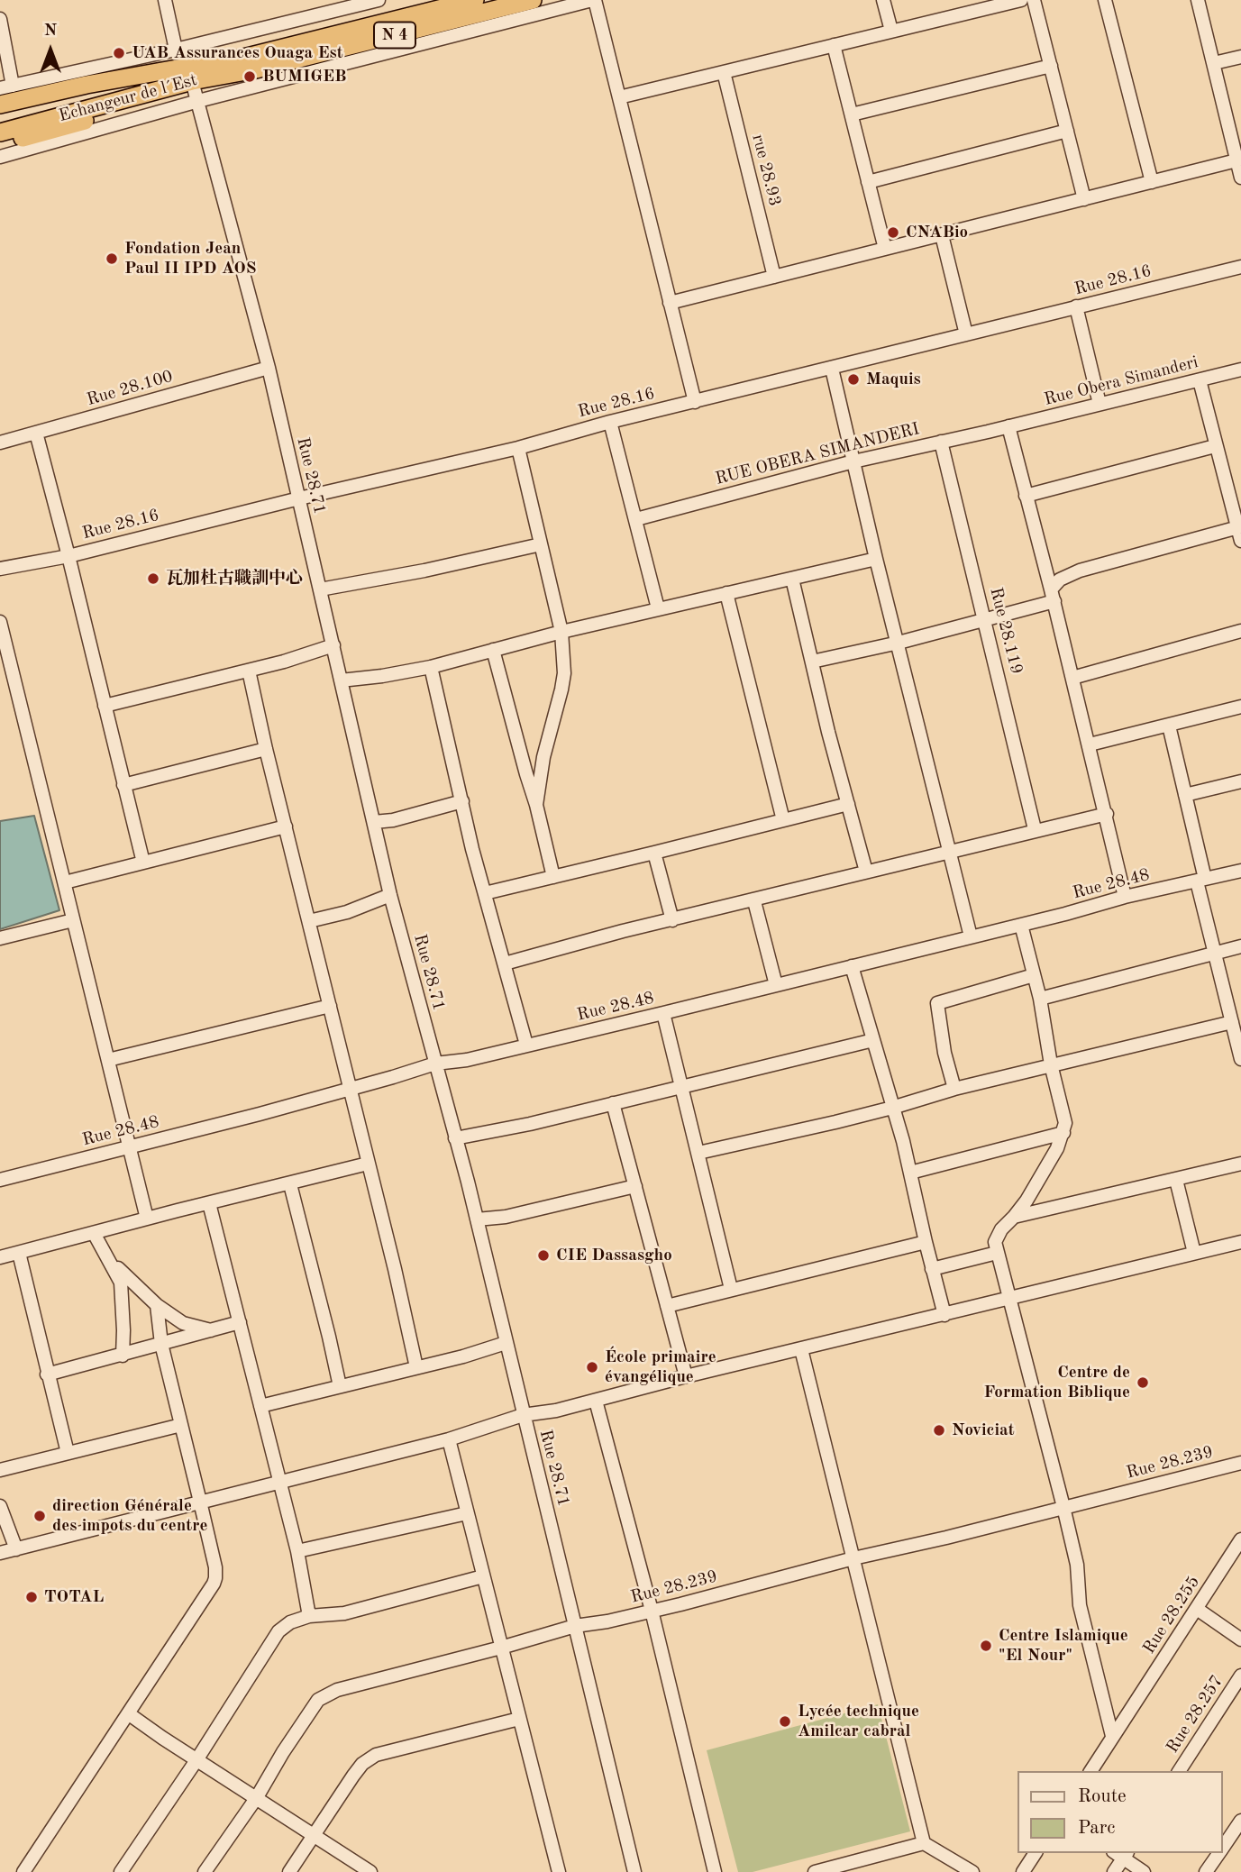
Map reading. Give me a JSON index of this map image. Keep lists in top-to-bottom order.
{
  "streets": {
    "highway": ["N 4", "Echangeur de l´Est"],
    "street": [
      "rue 28.93",
      "Rue 28.16",
      "Rue Obera Simanderi",
      "Rue 28.100",
      "RUE OBERA SIMANDERI",
      "Rue 28.71",
      "Rue 28.119",
      "Rue 28.48",
      "Rue 28.239",
      "Rue 28.255",
      "Rue 28.257"
    ]
  },
  "crossings": [
    ["N 4", "Echangeur de l´Est"],
    ["Echangeur de l´Est", "Rue 28.71"],
    ["Rue 28.16", "Rue 28.71"],
    ["Rue Obera Simanderi", "RUE OBERA SIMANDERI"],
    ["Rue 28.100", "Rue 28.71"],
    ["RUE OBERA SIMANDERI", "Rue 28.119"],
    ["Rue 28.71", "Rue 28.48"],
    ["Rue 28.71", "Rue 28.239"]
  ],
  "places": [
    "UAB Assurances Ouaga Est",
    "BUMIGEB",
    "CNABio",
    "Fondation Jean Paul II IPD AOS",
    "Maquis",
    "瓦加杜古職訓中心",
    "CIE Dassasgho",
    "École primaire évangélique",
    "Centre de Formation Biblique",
    "Noviciat",
    "direction Générale des impots du centre",
    "TOTAL",
    "Centre Islamique \"El Nour\"",
    "Lycée technique Amilcar cabral"
  ],
  "legend": ["Route", "Parc"],
  "north": "top"
}
